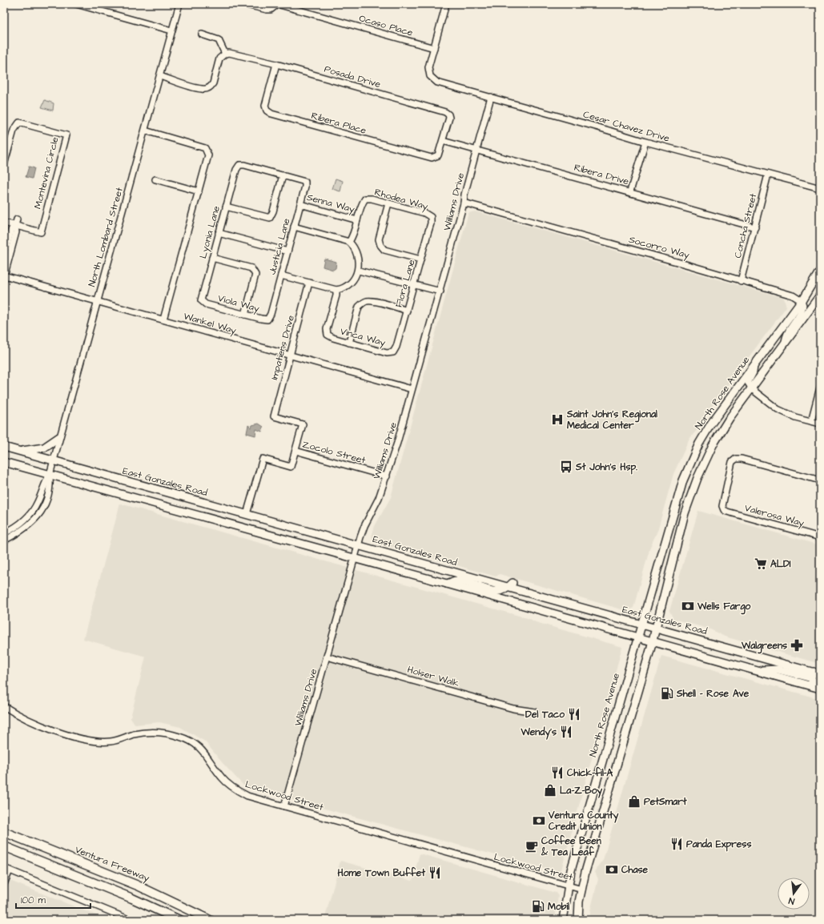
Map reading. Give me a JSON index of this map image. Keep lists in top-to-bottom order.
{
  "streets": {
    "highway": ["Ventura Freeway"],
    "main road": ["North Rose Avenue", "East Gonzales Road"],
    "street": [
      "Ocaso Place",
      "Posada Drive",
      "Ribera Place",
      "Cesar Chavez Drive",
      "Montevina Circle",
      "Ribera Drive",
      "Rhodea Way",
      "Williams Drive",
      "Senna Way",
      "Concha Street",
      "Lyonia Lane",
      "North Lombard Street",
      "Justicia Lane",
      "Socorro Way",
      "Flora Lane",
      "Viola Way",
      "Wankel Way",
      "Vinca Way",
      "Impatiens Drive",
      "Zocolo Street",
      "Valerosa Way",
      "Holser Walk",
      "Lockwood Street"
    ]
  },
  "crossings": [
    ["Ocaso Place", "Cesar Chavez Drive"],
    ["Posada Drive", "Ribera Place"],
    ["Posada Drive", "Ribera Drive"],
    ["Ribera Place", "Ribera Drive"],
    ["Cesar Chavez Drive", "Williams Drive"],
    ["Cesar Chavez Drive", "Concha Street"],
    ["Ribera Drive", "Williams Drive"],
    ["Ribera Drive", "Concha Street"],
    ["Rhodea Way", "Senna Way"],
    ["Rhodea Way", "Flora Lane"],
    ["Williams Drive", "Socorro Way"],
    ["Williams Drive", "Wankel Way"],
    ["Williams Drive", "Zocolo Street"],
    ["Williams Drive", "East Gonzales Road"],
    ["Williams Drive", "Holser Walk"],
    ["Williams Drive", "Lockwood Street"],
    ["Senna Way", "Justicia Lane"],
    ["Concha Street", "Socorro Way"],
    ["Lyonia Lane", "Justicia Lane"],
    ["Lyonia Lane", "Viola Way"],
    ["North Lombard Street", "Wankel Way"],
    ["North Lombard Street", "East Gonzales Road"],
    ["Justicia Lane", "Viola Way"],
    ["Socorro Way", "North Rose Avenue"],
    ["Flora Lane", "Vinca Way"],
    ["Wankel Way", "Impatiens Drive"],
    ["Impatiens Drive", "Zocolo Street"],
    ["North Rose Avenue", "East Gonzales Road"],
    ["North Rose Avenue", "Lockwood Street"]
  ],
  "places": {
    "hospital": ["Saint John's Regional Medical Center"],
    "bus stop": ["St John's Hsp."],
    "supermarket": ["ALDI"],
    "bank": ["Wells Fargo", "Ventura County Credit Union", "Chase"],
    "pharmacy": ["Walgreens"],
    "fuel station": ["Shell - Rose Ave", "Mobil"],
    "restaurant": [
      "Del Taco",
      "Wendy's",
      "Chick-fil-A",
      "Panda Express",
      "Home Town Buffet"
    ],
    "shop": ["La-Z-Boy", "PetSmart"],
    "cafe": ["Coffee Been & Tea Leaf"]
  },
  "scale_bar": "100 m",
  "north": "bottom"
}
